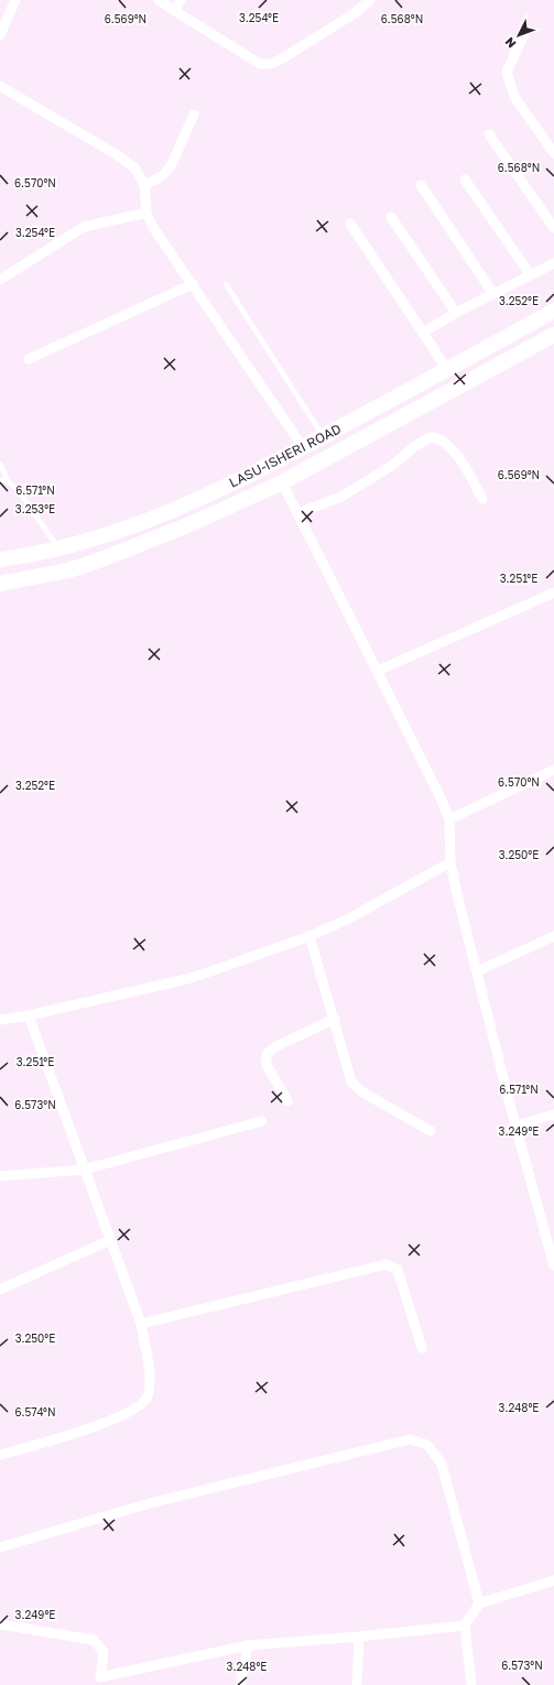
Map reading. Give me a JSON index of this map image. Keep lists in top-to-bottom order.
{
  "streets": {
    "main road": ["LASU-ISHERI ROAD"]
  },
  "north": "bottom left",
  "coordinates": [
    "3.254°E",
    "6.569°N",
    "6.568°N",
    "6.570°N",
    "3.252°E",
    "6.571°N",
    "3.253°E",
    "3.251°E",
    "3.250°E",
    "6.573°N",
    "3.249°E",
    "3.248°E",
    "6.574°N"
  ]
}
